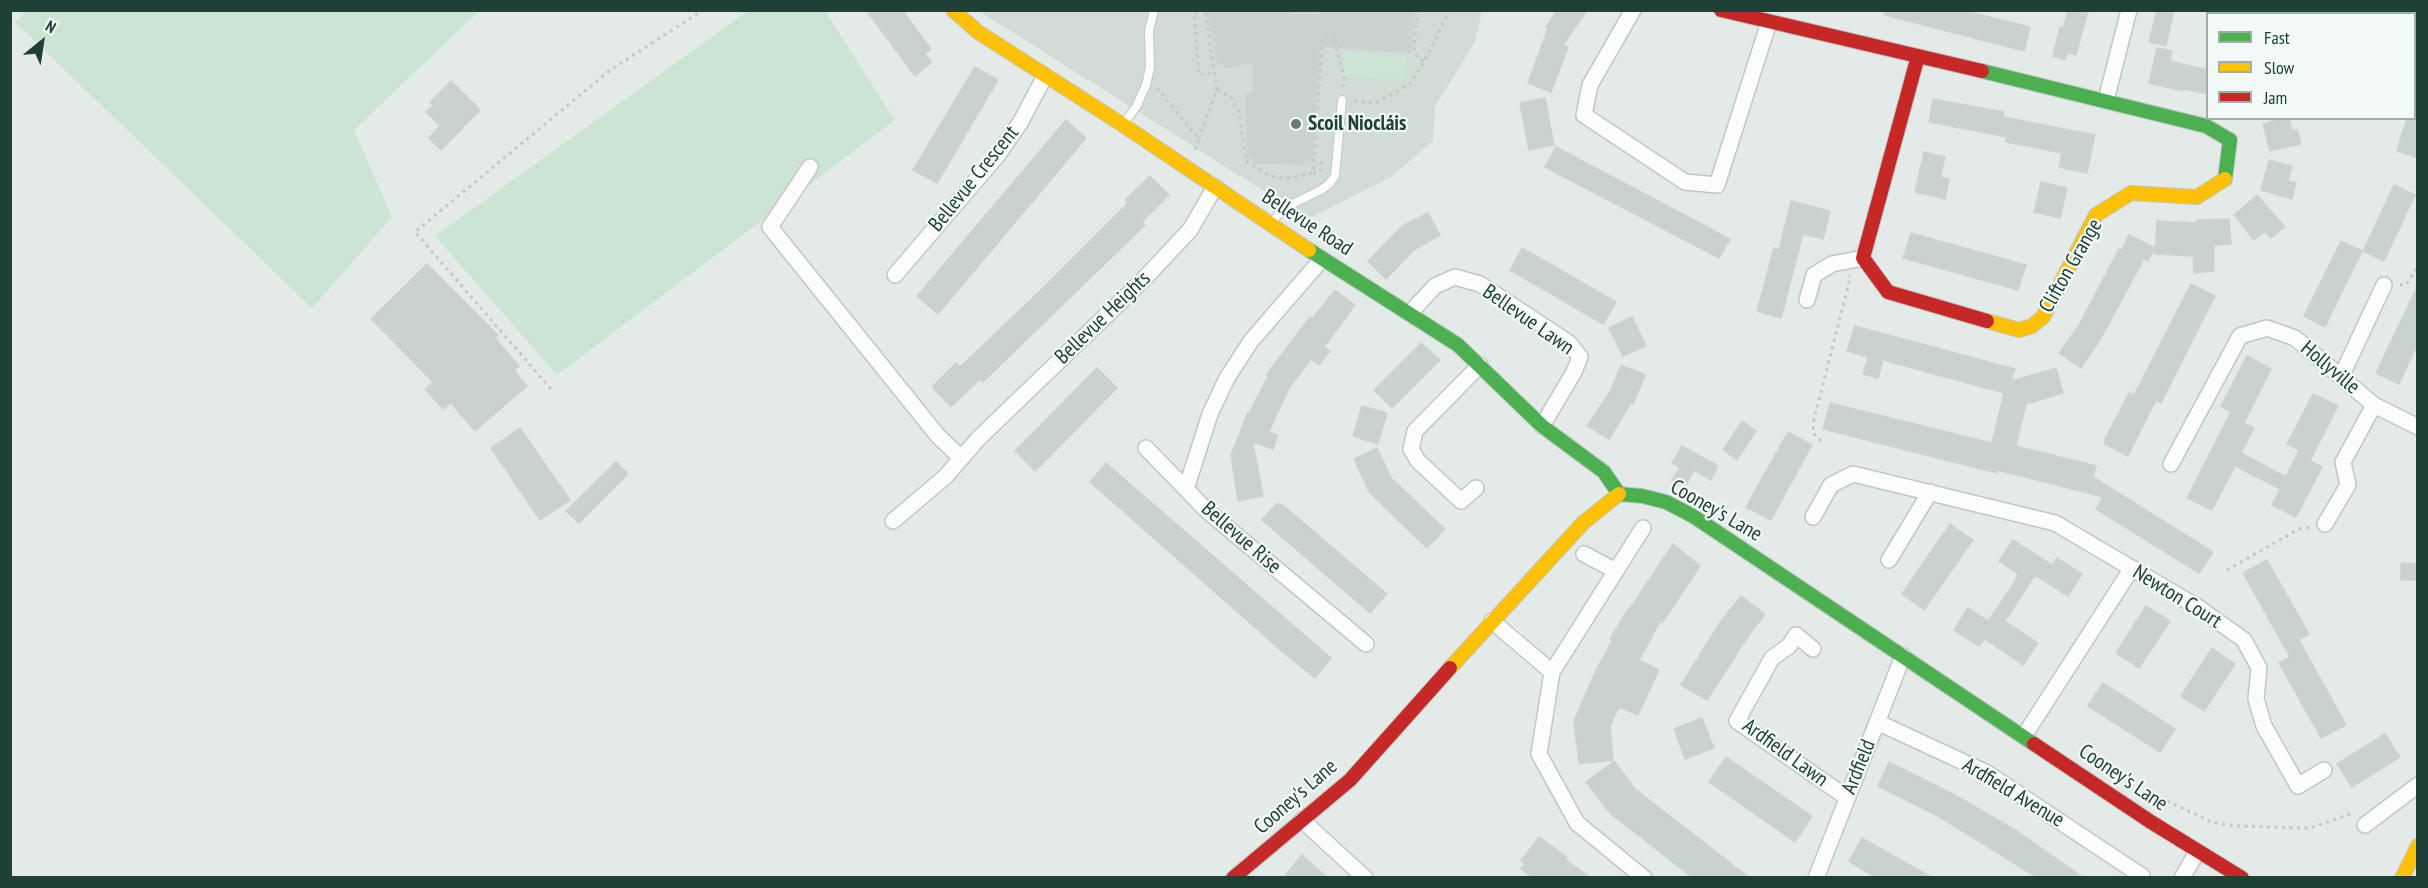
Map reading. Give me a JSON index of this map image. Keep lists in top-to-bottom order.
{
  "streets": {
    "street": [
      "Bellevue Crescent",
      "Bellevue Road",
      "Clifton Grange",
      "Bellevue Heights",
      "Bellevue Lawn",
      "Hollyville",
      "Cooney's Lane",
      "Bellevue Rise",
      "Newton Court",
      "Ardfield Lawn",
      "Ardfield",
      "Ardfield Avenue"
    ]
  },
  "crossings": [
    ["Bellevue Crescent", "Bellevue Road"],
    ["Bellevue Road", "Bellevue Heights"],
    ["Bellevue Road", "Bellevue Lawn"],
    ["Bellevue Road", "Cooney's Lane"],
    ["Bellevue Road", "Bellevue Rise"],
    ["Cooney's Lane", "Ardfield"],
    ["Ardfield Lawn", "Ardfield"],
    ["Ardfield", "Ardfield Avenue"]
  ],
  "places": ["Scoil Niocláis"],
  "legend": ["Fast", "Slow", "Jam"],
  "north": "top right"
}
